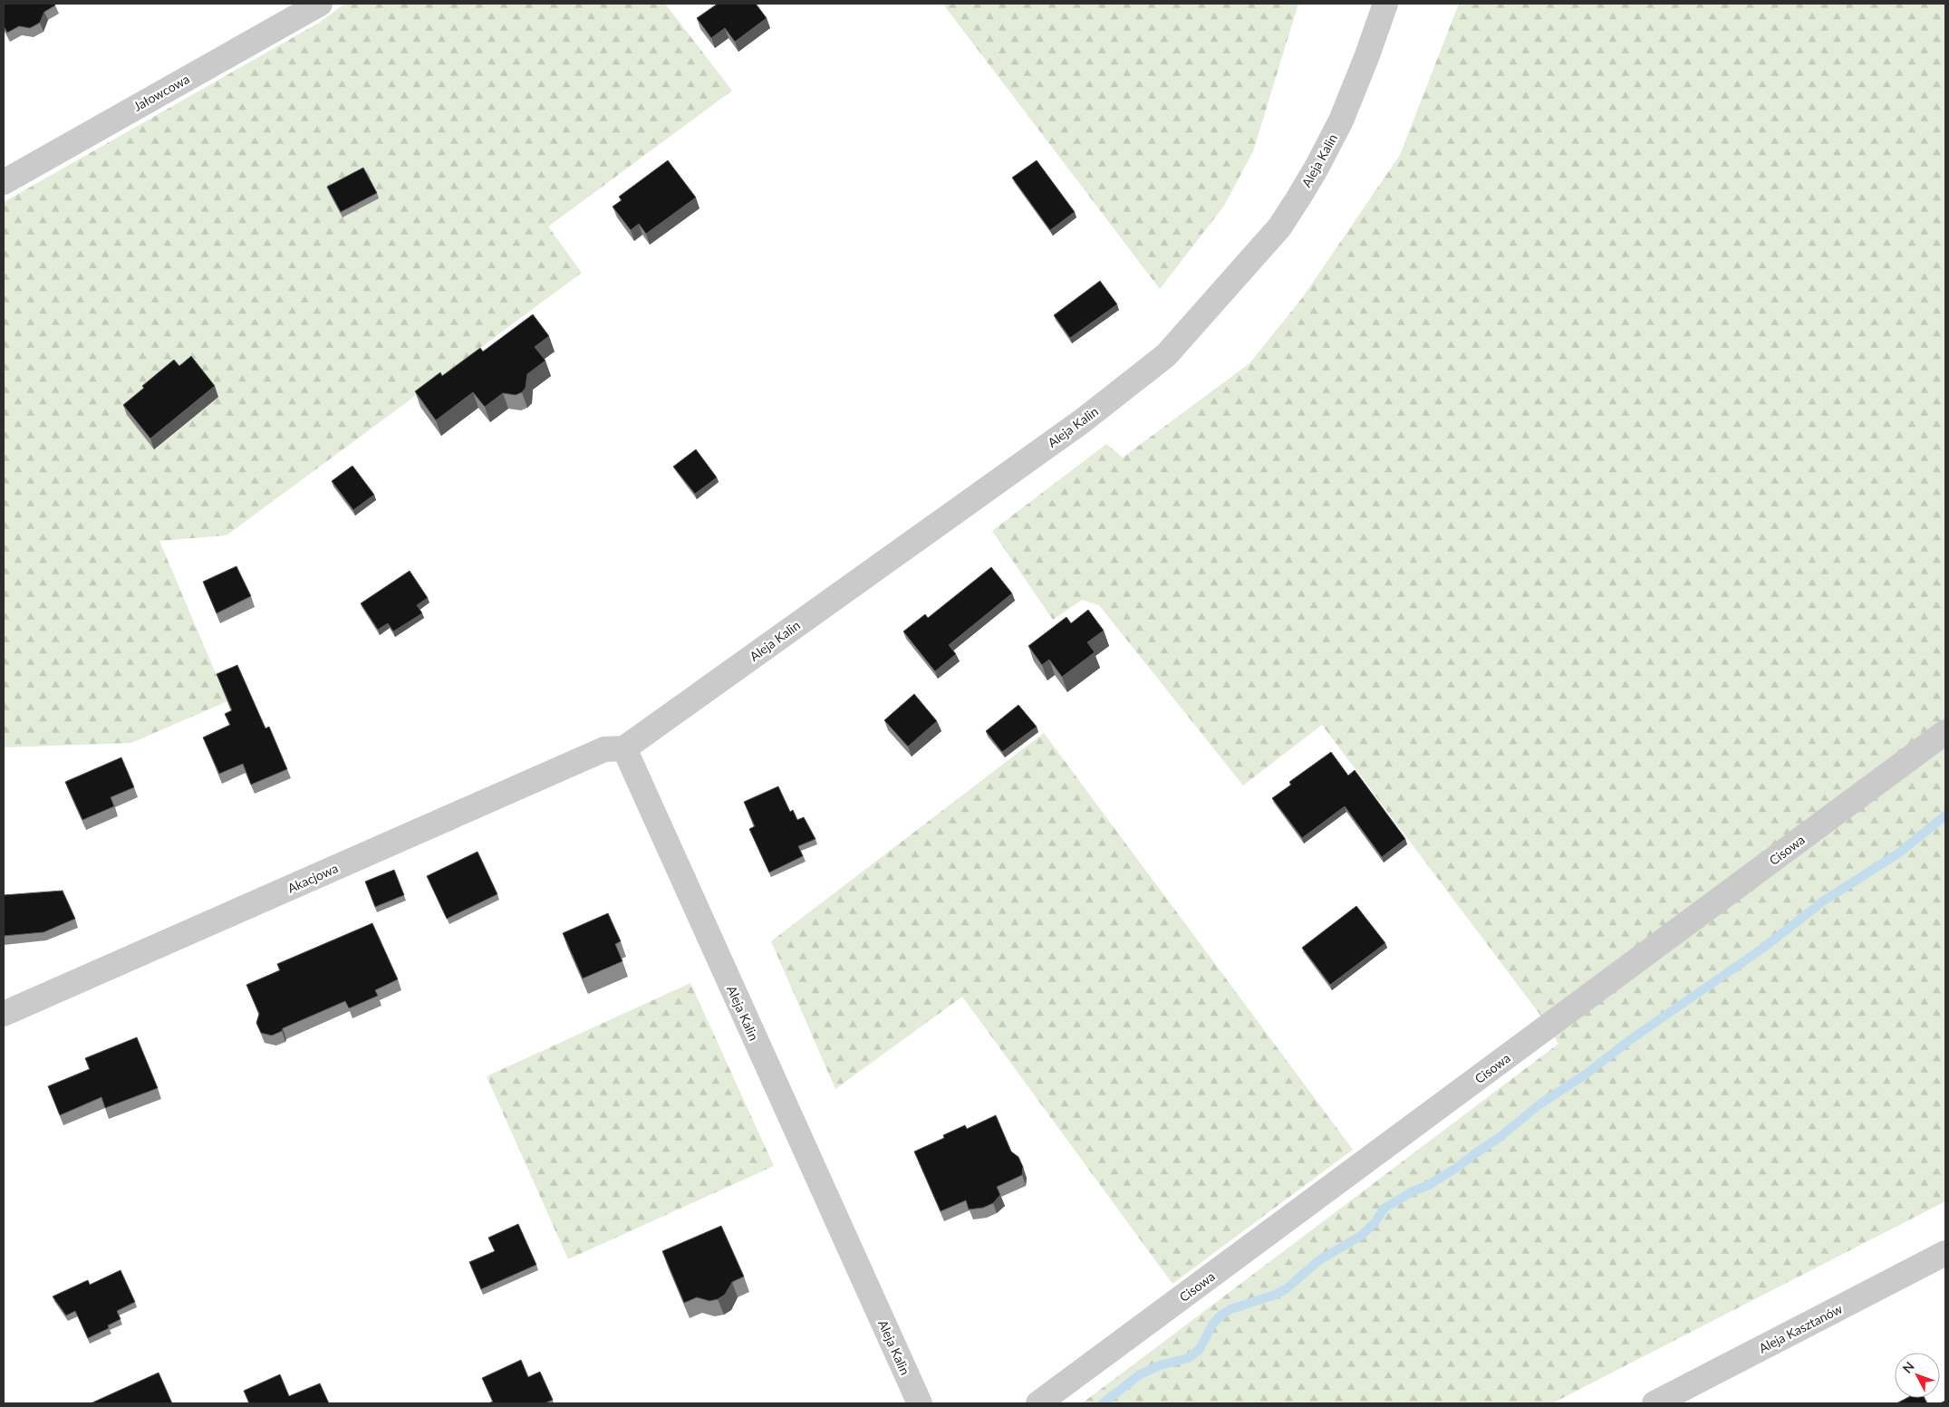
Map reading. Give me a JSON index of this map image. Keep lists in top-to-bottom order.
{
  "streets": {
    "street": [
      "Jałowcowa",
      "Aleja Kalin",
      "Cisowa",
      "Akacjowa",
      "Aleja Kasztanów"
    ]
  },
  "crossings": [
    ["Aleja Kalin", "Akacjowa"]
  ],
  "north": "top left"
}
